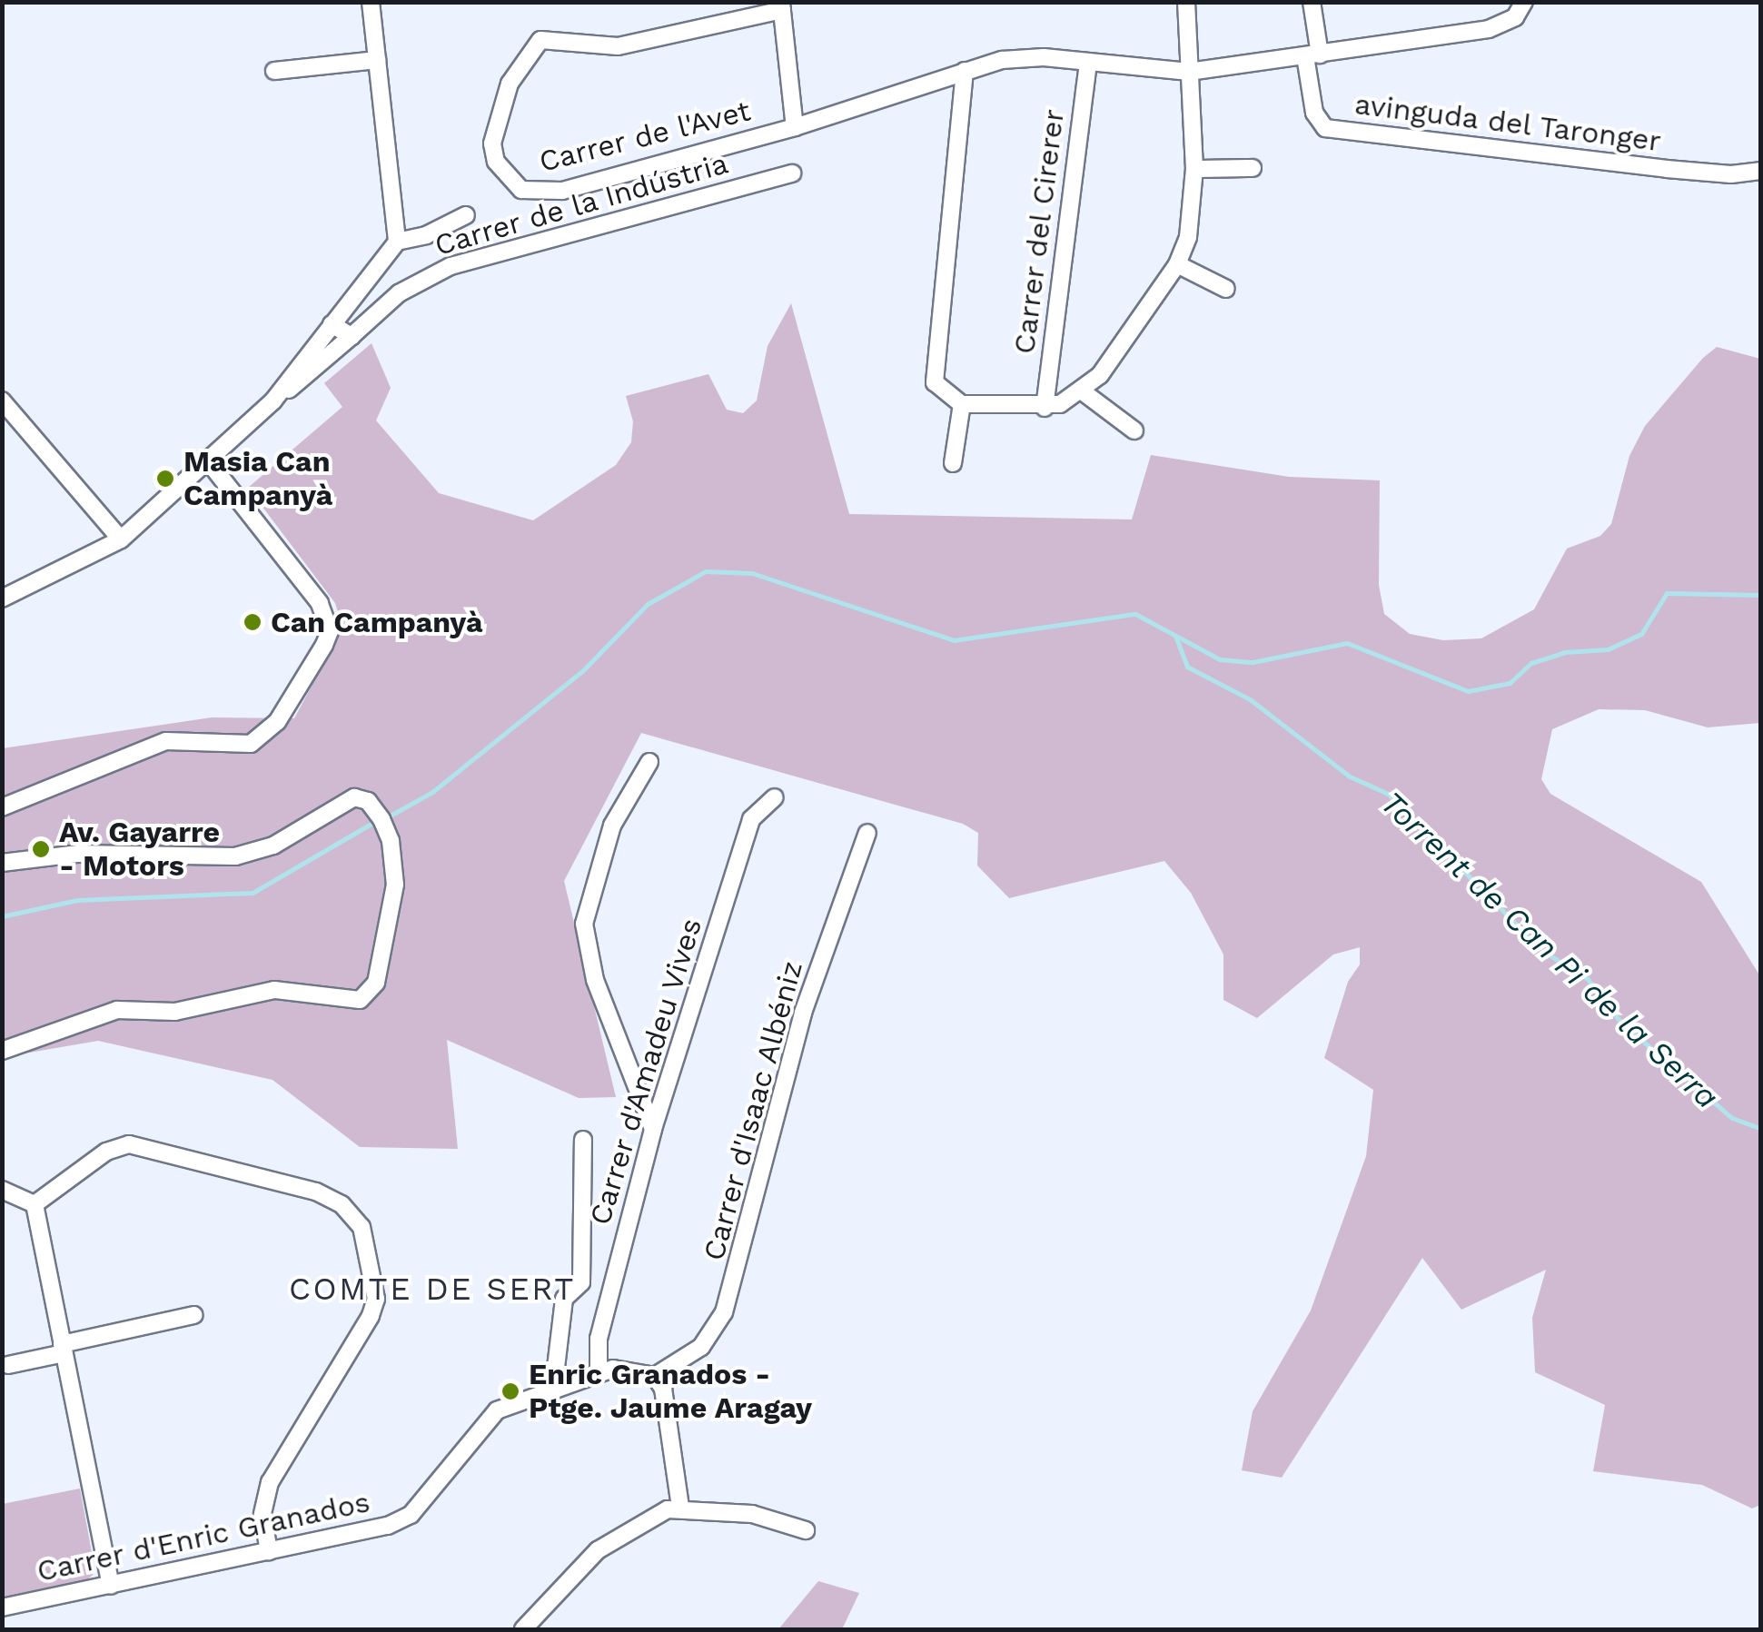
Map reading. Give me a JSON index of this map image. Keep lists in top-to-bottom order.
{
  "streets": {
    "street": [
      "avinguda del Taronger",
      "Carrer de l'Avet",
      "Carrer de la Indústria",
      "Carrer del Cirerer",
      "Carrer d'Amadeu Vives",
      "Carrer d'Isaac Albéniz",
      "Carrer d'Enric Granados"
    ]
  },
  "crossings": [
    ["avinguda del Taronger", "Carrer de l'Avet"],
    ["Carrer de l'Avet", "Carrer del Cirerer"],
    ["Carrer d'Amadeu Vives", "Carrer d'Enric Granados"],
    ["Carrer d'Isaac Albéniz", "Carrer d'Enric Granados"]
  ],
  "districts": ["COMTE DE SERT"],
  "water": ["Torrent de Can Pi de la Serra"],
  "places": [
    "Masia Can Campanyà",
    "Can Campanyà",
    "Av. Gayarre - Motors",
    "Enric Granados - Ptge. Jaume Aragay"
  ]
}
